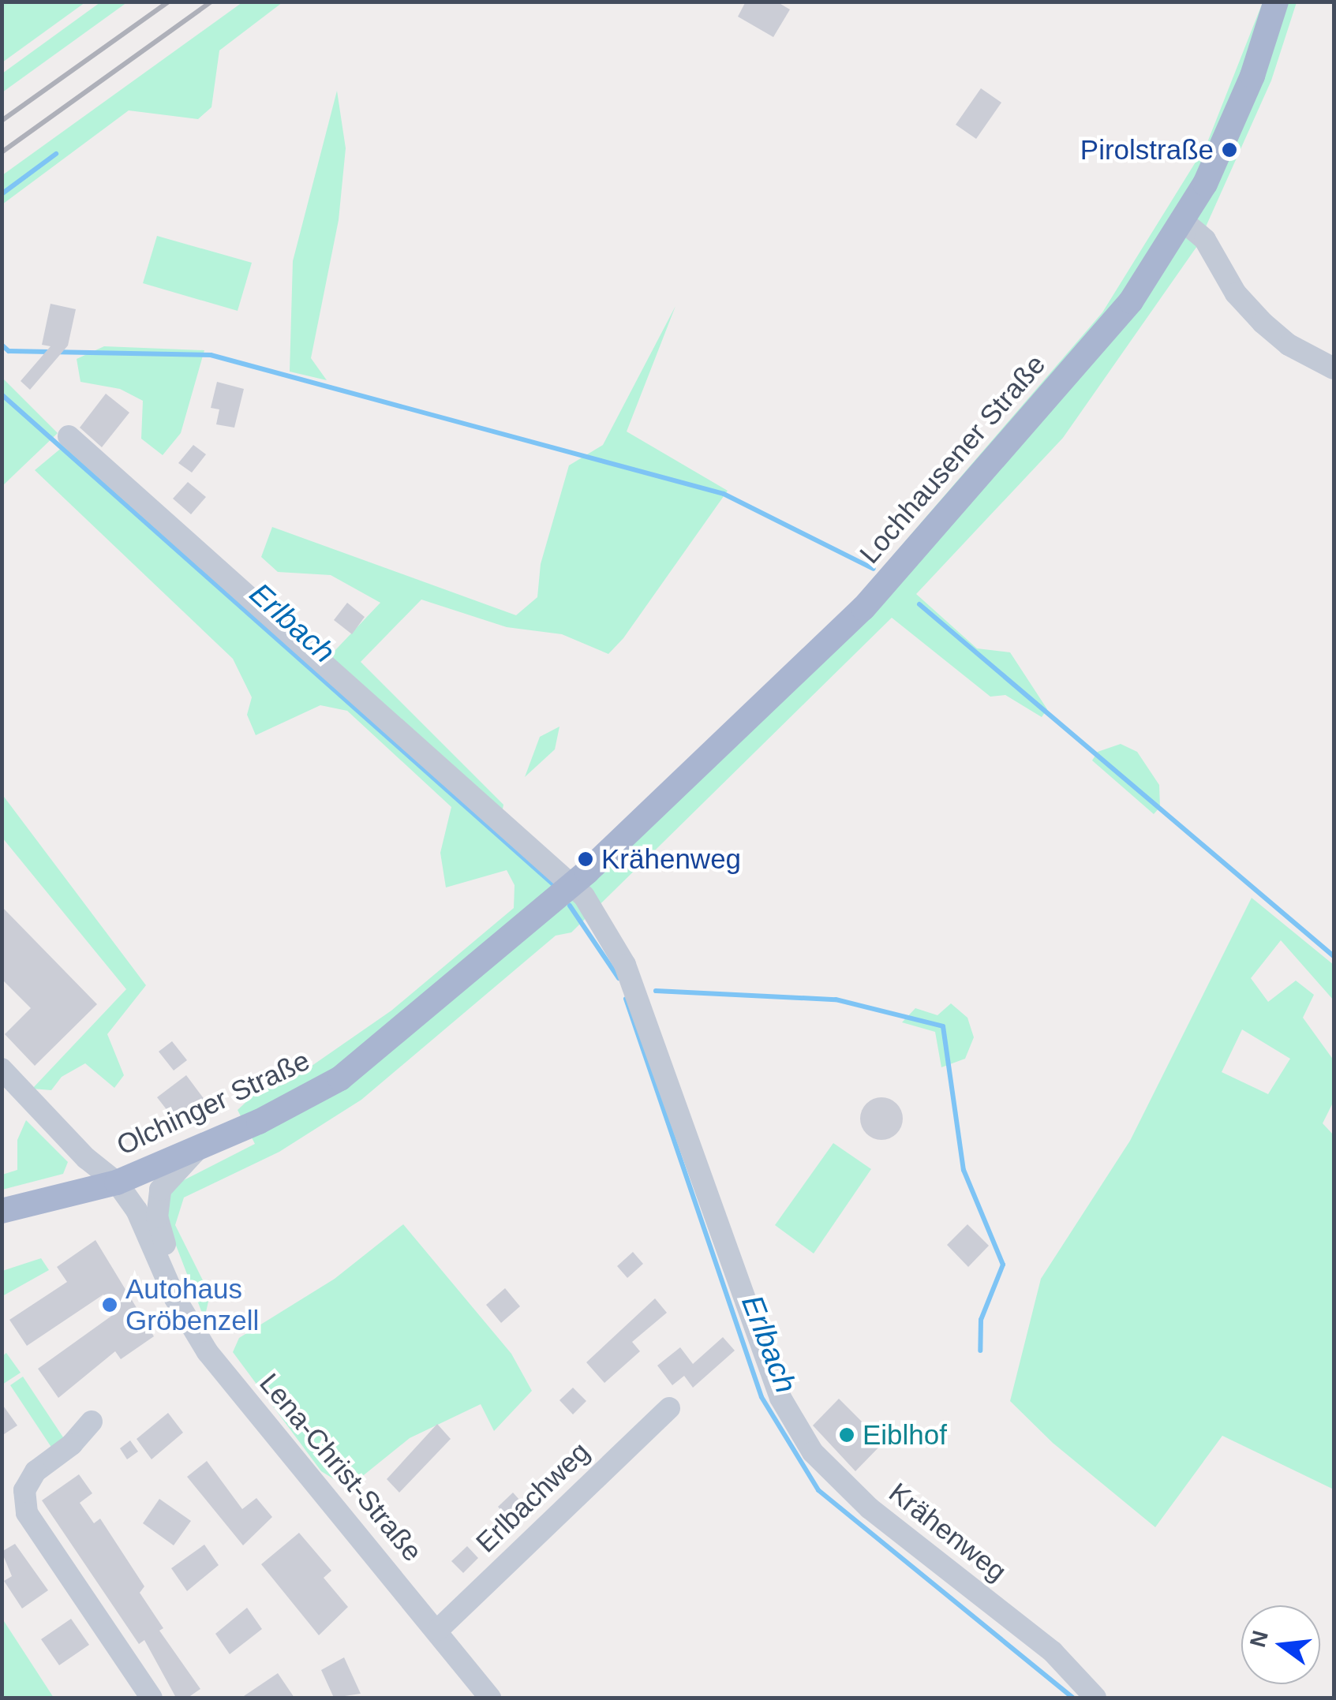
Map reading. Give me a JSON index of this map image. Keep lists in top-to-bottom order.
{
  "streets": {
    "main road": ["Lochhausener Straße", "Olchinger Straße"],
    "street": ["Lena-Christ-Straße", "Erlbachweg", "Krähenweg"]
  },
  "crossings": [
    ["Lochhausener Straße", "Olchinger Straße"],
    ["Lochhausener Straße", "Krähenweg"],
    ["Olchinger Straße", "Lena-Christ-Straße"],
    ["Olchinger Straße", "Krähenweg"],
    ["Lena-Christ-Straße", "Erlbachweg"]
  ],
  "water": ["Erlbach"],
  "places": [
    "Pirolstraße",
    "Krähenweg",
    "Autohaus Gröbenzell",
    "Eiblhof"
  ],
  "north": "left"
}
